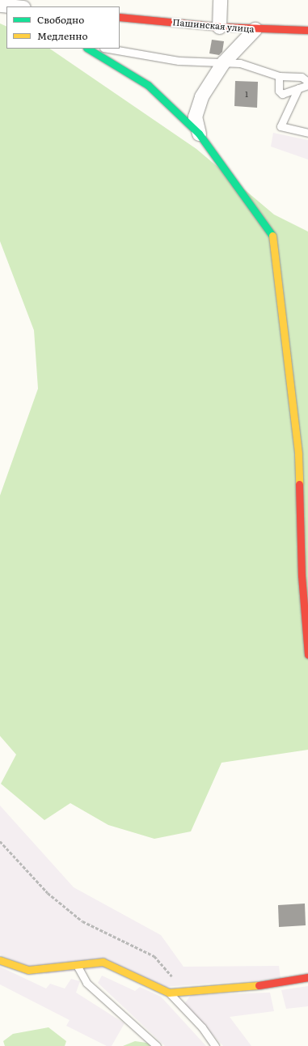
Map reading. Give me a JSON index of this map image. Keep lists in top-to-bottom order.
{
  "streets": {
    "street": ["Пашинская улица"]
  },
  "house_numbers": ["1"],
  "legend": ["Свободно", "Медленно"]
}
